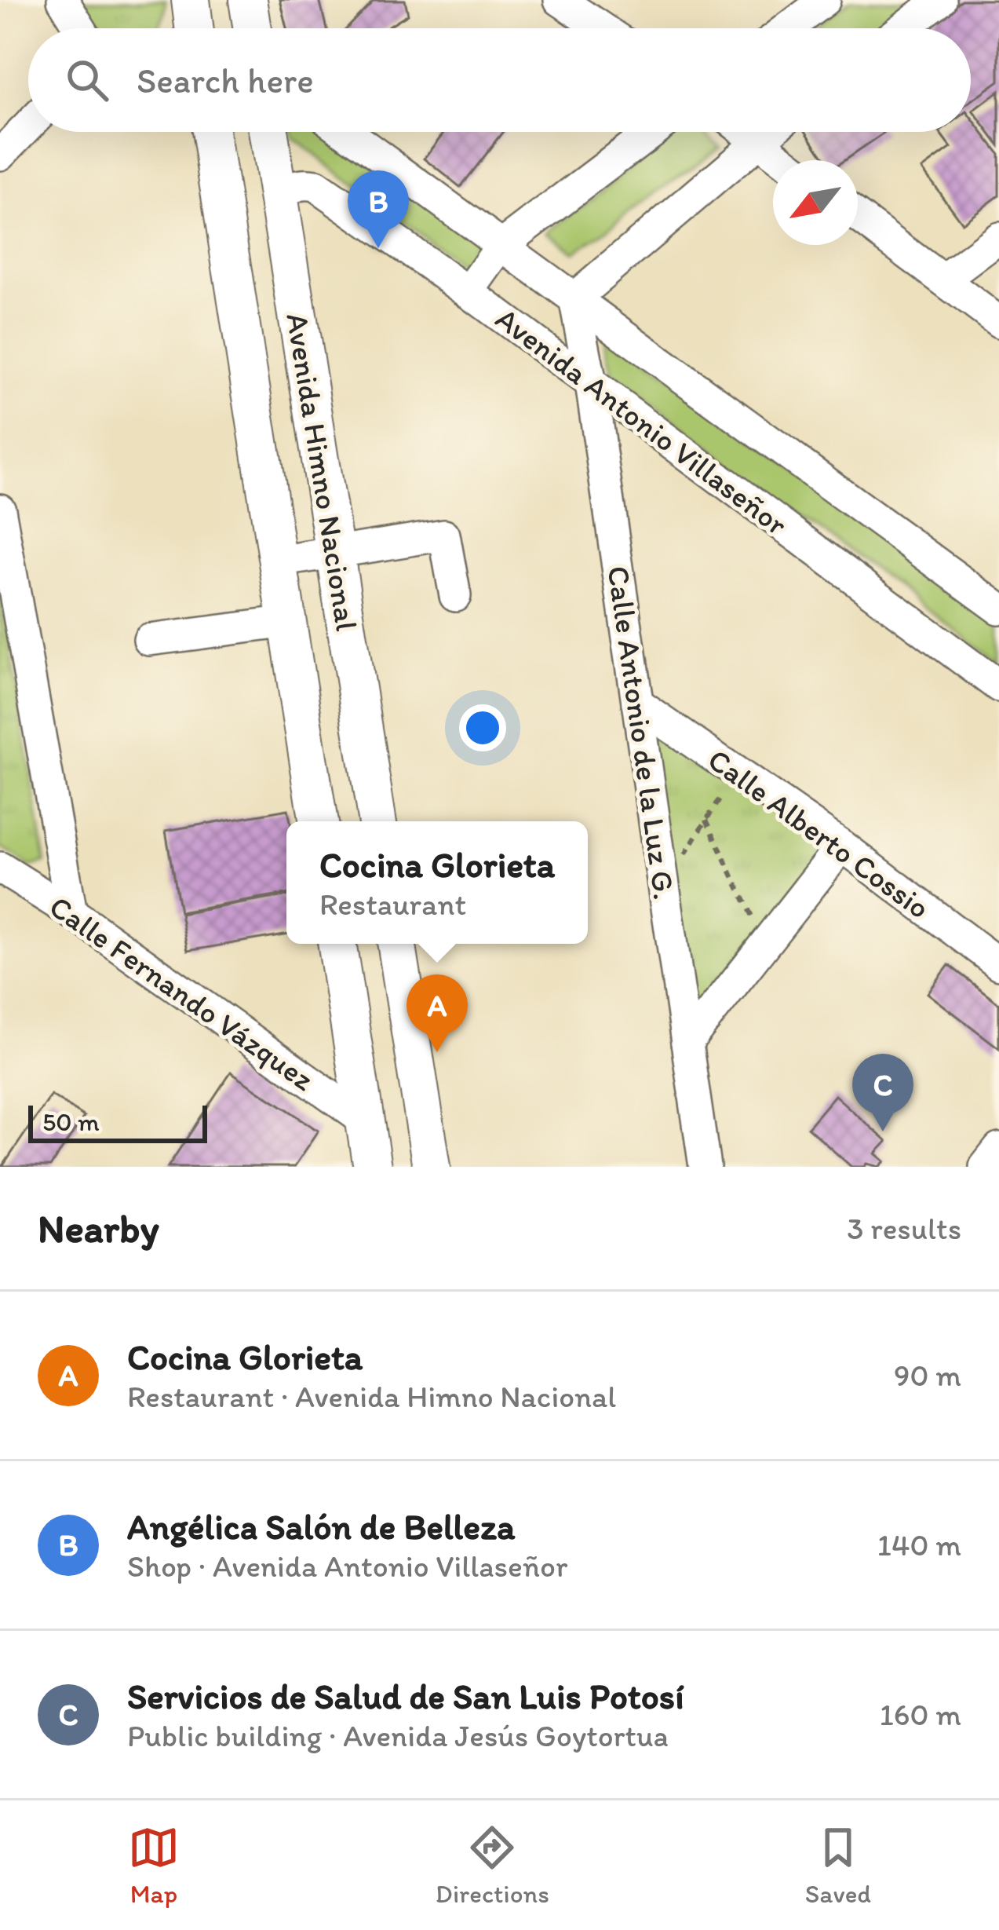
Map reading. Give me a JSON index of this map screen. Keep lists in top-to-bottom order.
{
  "streets": {
    "main road": ["Avenida Himno Nacional"],
    "street": [
      "Avenida Antonio Villaseñor",
      "Calle Antonio de la Luz G.",
      "Calle Alberto Cossio",
      "Calle Fernando Vázquez"
    ]
  },
  "crossings": [
    ["Avenida Antonio Villaseñor", "Avenida Himno Nacional"],
    ["Avenida Antonio Villaseñor", "Calle Antonio de la Luz G."],
    ["Calle Antonio de la Luz G.", "Calle Alberto Cossio"]
  ],
  "scale_bar": "50 m",
  "north": "bottom left",
  "page": {
    "search": "Search here",
    "pins": ["B", "A", "C"],
    "popup": ["Cocina Glorieta", "Restaurant"],
    "scale": "50 m",
    "heading": ["Nearby", "3 results"],
    "list": [
      {
        "mark": "A",
        "name": "Cocina Glorieta",
        "note": "Restaurant · Avenida Himno Nacional",
        "value": "90 m"
      },
      {
        "mark": "B",
        "name": "Angélica Salón de Belleza",
        "note": "Shop · Avenida Antonio Villaseñor",
        "value": "140 m"
      },
      {
        "mark": "C",
        "name": "Servicios de Salud de San Luis Potosí",
        "note": "Public building · Avenida Jesús Goytortua",
        "value": "160 m"
      }
    ],
    "nav": ["Map", "Directions", "Saved"]
  }
}
